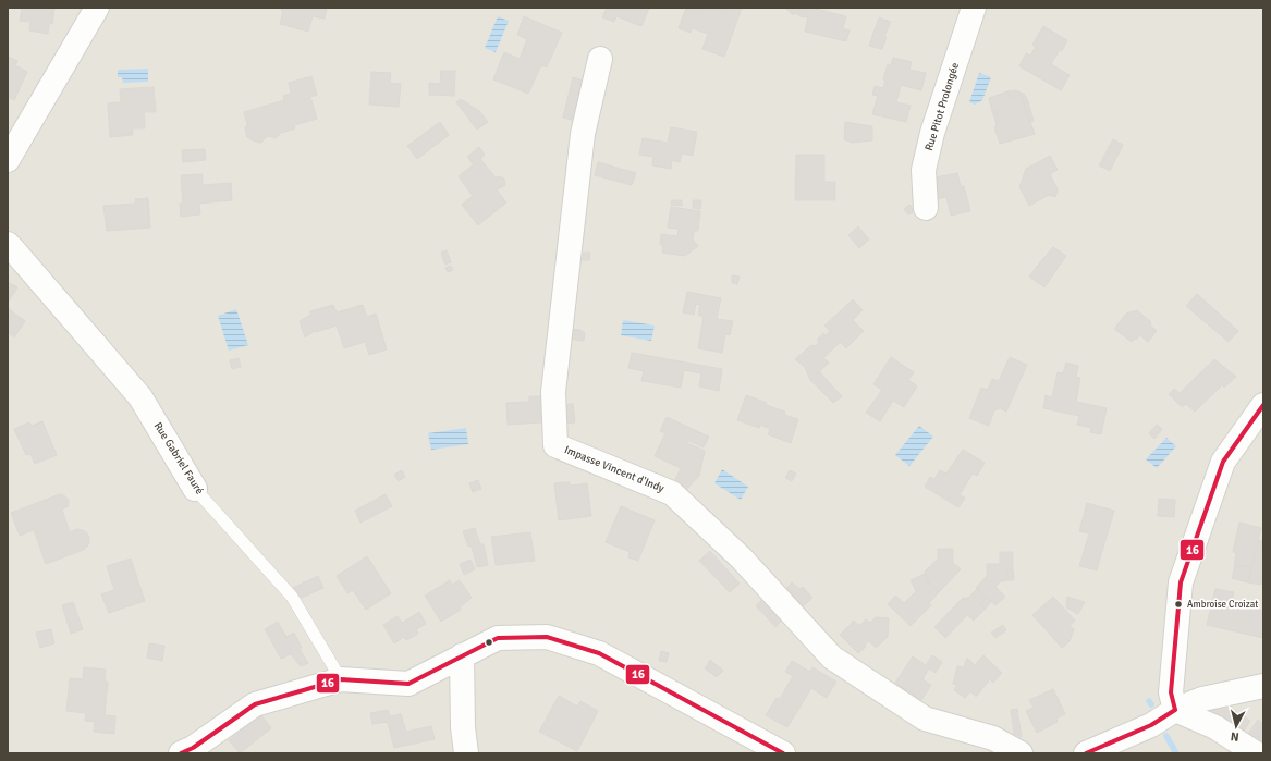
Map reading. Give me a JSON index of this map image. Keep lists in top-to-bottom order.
{
  "streets": {
    "street": ["Rue Pitot Prolongée", "Rue Gabriel Fauré", "Impasse Vincent d'Indy"]
  },
  "places": ["Ambroise Croizat"],
  "lines": ["transit line 16"],
  "north": "bottom"
}
